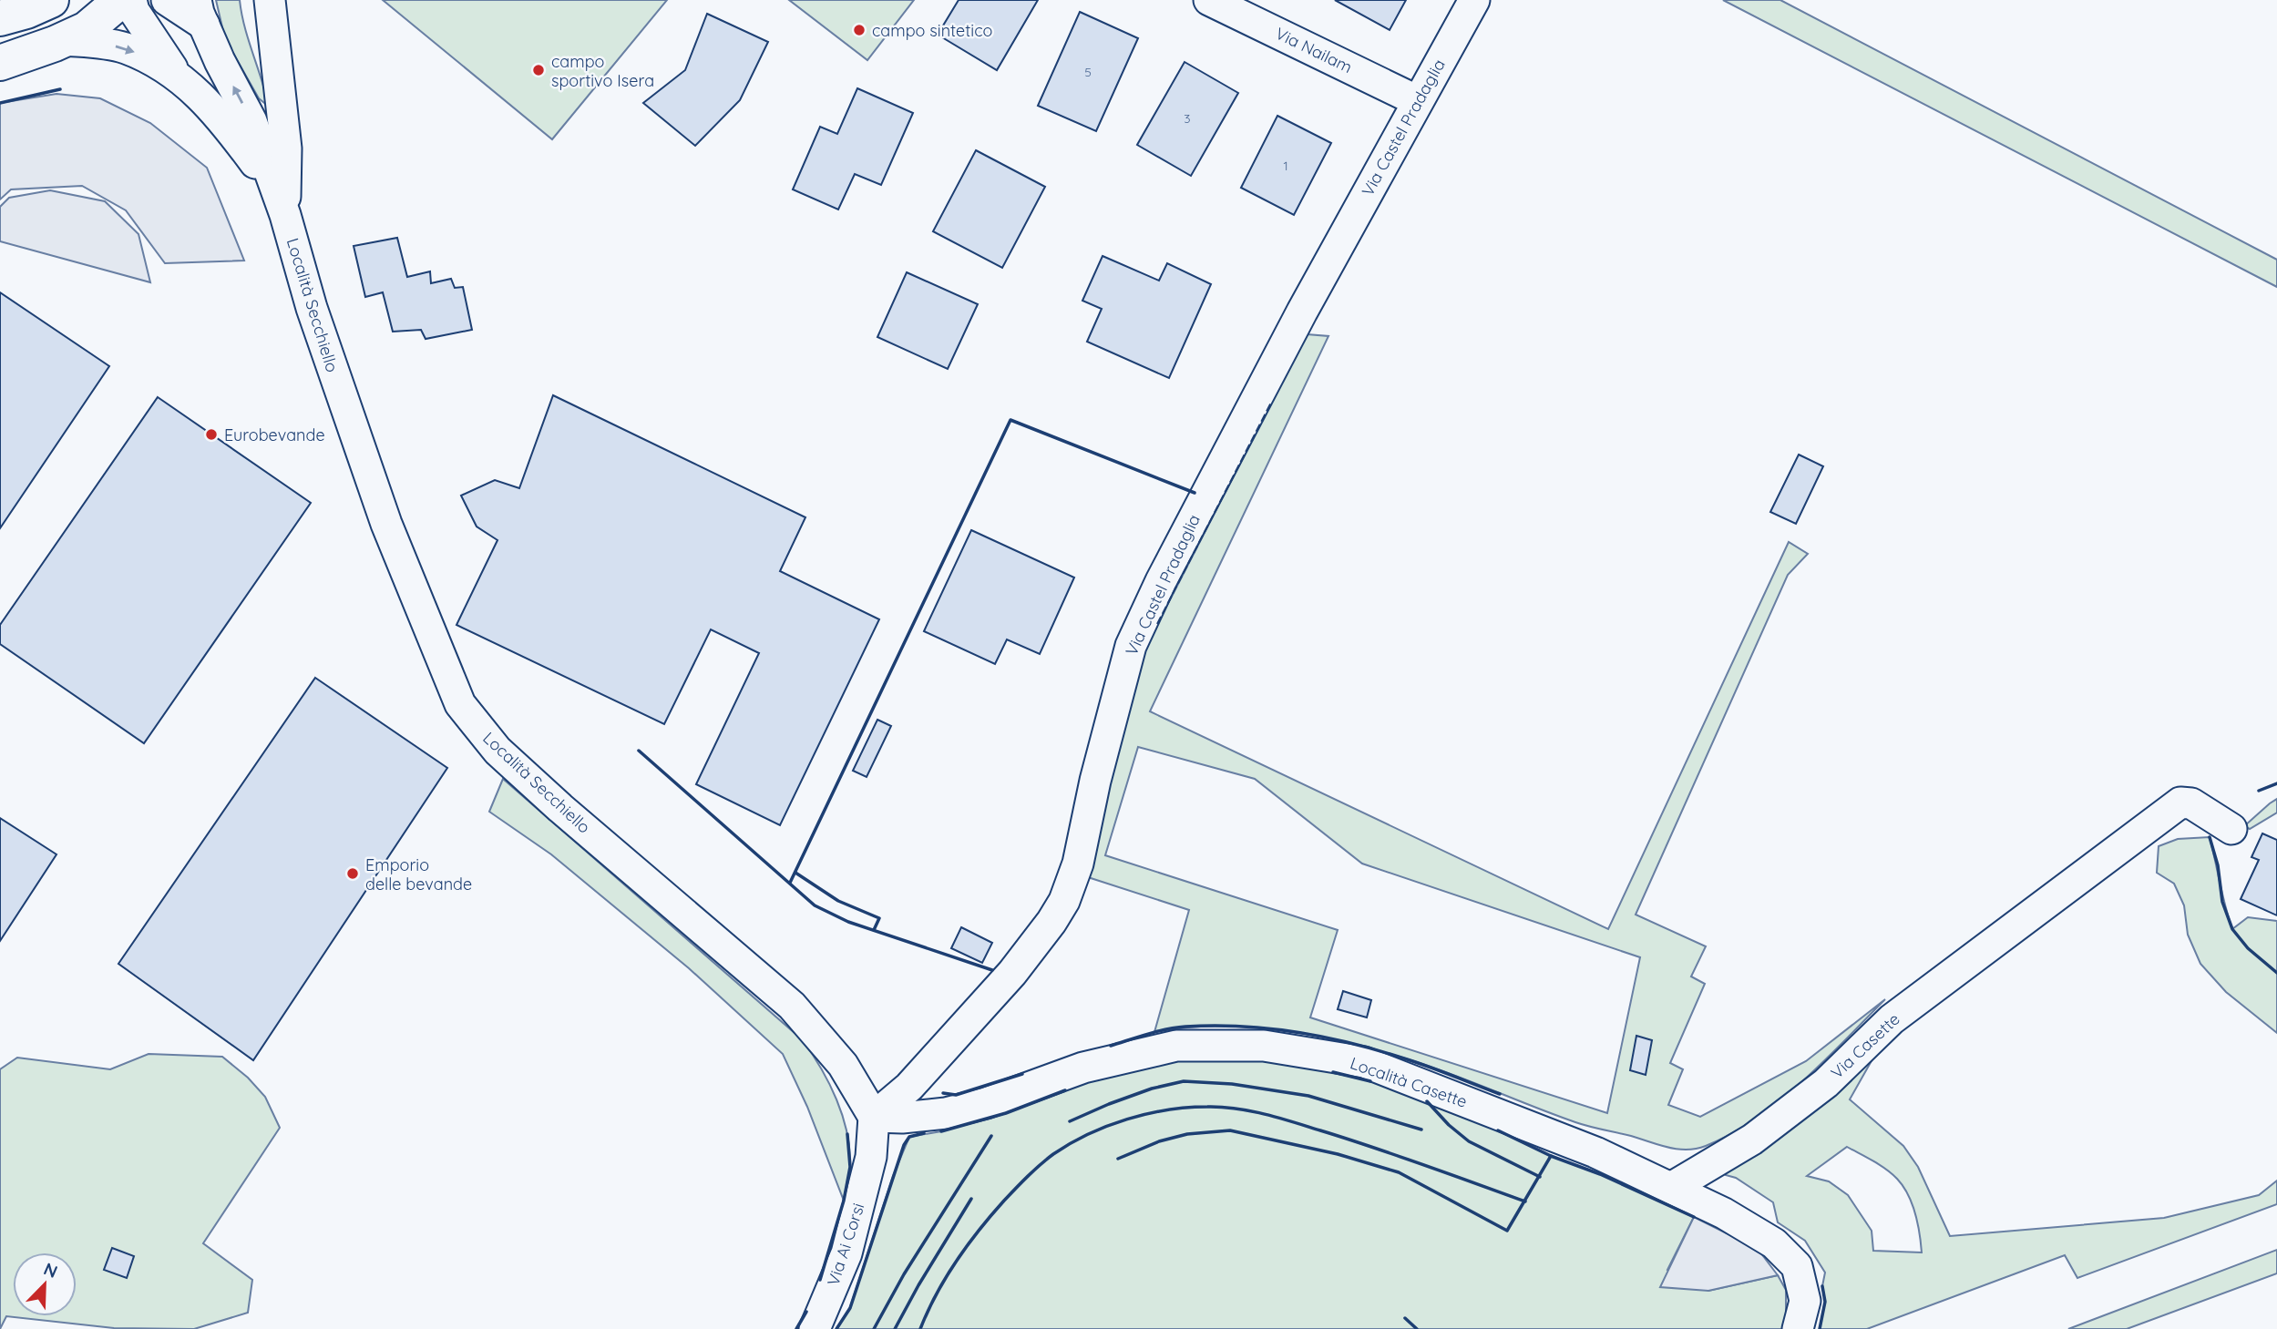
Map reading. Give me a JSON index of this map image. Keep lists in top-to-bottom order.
{
  "streets": {
    "street": [
      "Via Nailam",
      "Via Castel Pradaglia",
      "Località Secchiello",
      "Via Casette",
      "Località Casette",
      "Via Ai Corsi"
    ]
  },
  "crossings": [
    ["Via Nailam", "Via Castel Pradaglia"],
    ["Via Castel Pradaglia", "Località Secchiello"],
    ["Via Castel Pradaglia", "Località Casette"],
    ["Via Castel Pradaglia", "Via Ai Corsi"],
    ["Località Secchiello", "Località Casette"],
    ["Località Secchiello", "Via Ai Corsi"],
    ["Via Casette", "Località Casette"],
    ["Località Casette", "Via Ai Corsi"]
  ],
  "places": [
    "campo sintetico",
    "campo sportivo Isera",
    "Eurobevande",
    "Emporio delle bevande"
  ],
  "house_numbers": ["5", "3", "1"],
  "north": "top right"
}
